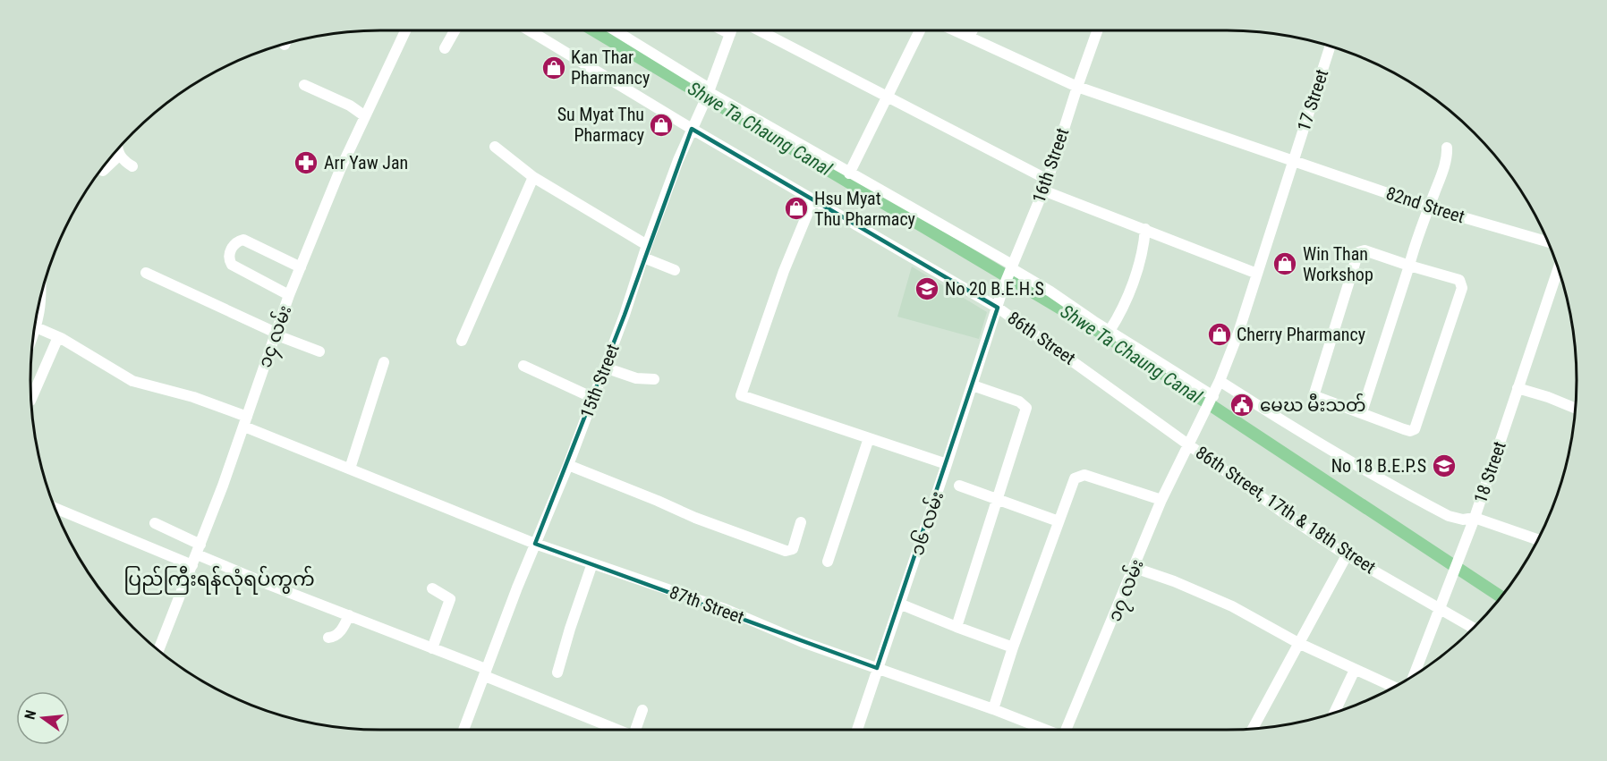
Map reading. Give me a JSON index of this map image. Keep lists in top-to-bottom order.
{
  "streets": {
    "street": [
      "17 Street",
      "16th Street",
      "82nd Street",
      "၁၄ လမ်း",
      "86th Street",
      "15th Street",
      "18 Street",
      "86th Street, 17th & 18th Street",
      "၁၆ လမ်း",
      "၁၇ လမ်း",
      "87th Street"
    ]
  },
  "crossings": [
    ["17 Street", "82nd Street"],
    ["17 Street", "၁၇ လမ်း"],
    ["16th Street", "82nd Street"],
    ["16th Street", "86th Street"],
    ["16th Street", "၁၆ လမ်း"],
    ["၁၄ လမ်း", "87th Street"],
    ["86th Street", "15th Street"],
    ["86th Street", "86th Street, 17th & 18th Street"],
    ["86th Street", "၁၆ လမ်း"],
    ["86th Street", "၁၇ လမ်း"],
    ["15th Street", "87th Street"],
    ["18 Street", "86th Street, 17th & 18th Street"],
    ["86th Street, 17th & 18th Street", "၁၇ လမ်း"],
    ["၁၆ လမ်း", "87th Street"]
  ],
  "districts": ["ပြည်ကြီးရန်လုံရပ်ကွက်"],
  "water": ["Shwe Ta Chaung Canal"],
  "places": {
    "shop": [
      "Kan Thar Pharmancy",
      "Su Myat Thu Pharmacy",
      "Hsu Myat Thu Pharmacy",
      "Win Than Workshop",
      "Cherry Pharmancy"
    ],
    "pharmacy": ["Arr Yaw Jan"],
    "school or university": ["No 20 B.E.H.S", "No 18 B.E.P.S"],
    "public building": ["မေဃ မီးသတ်"]
  },
  "north": "left"
}
